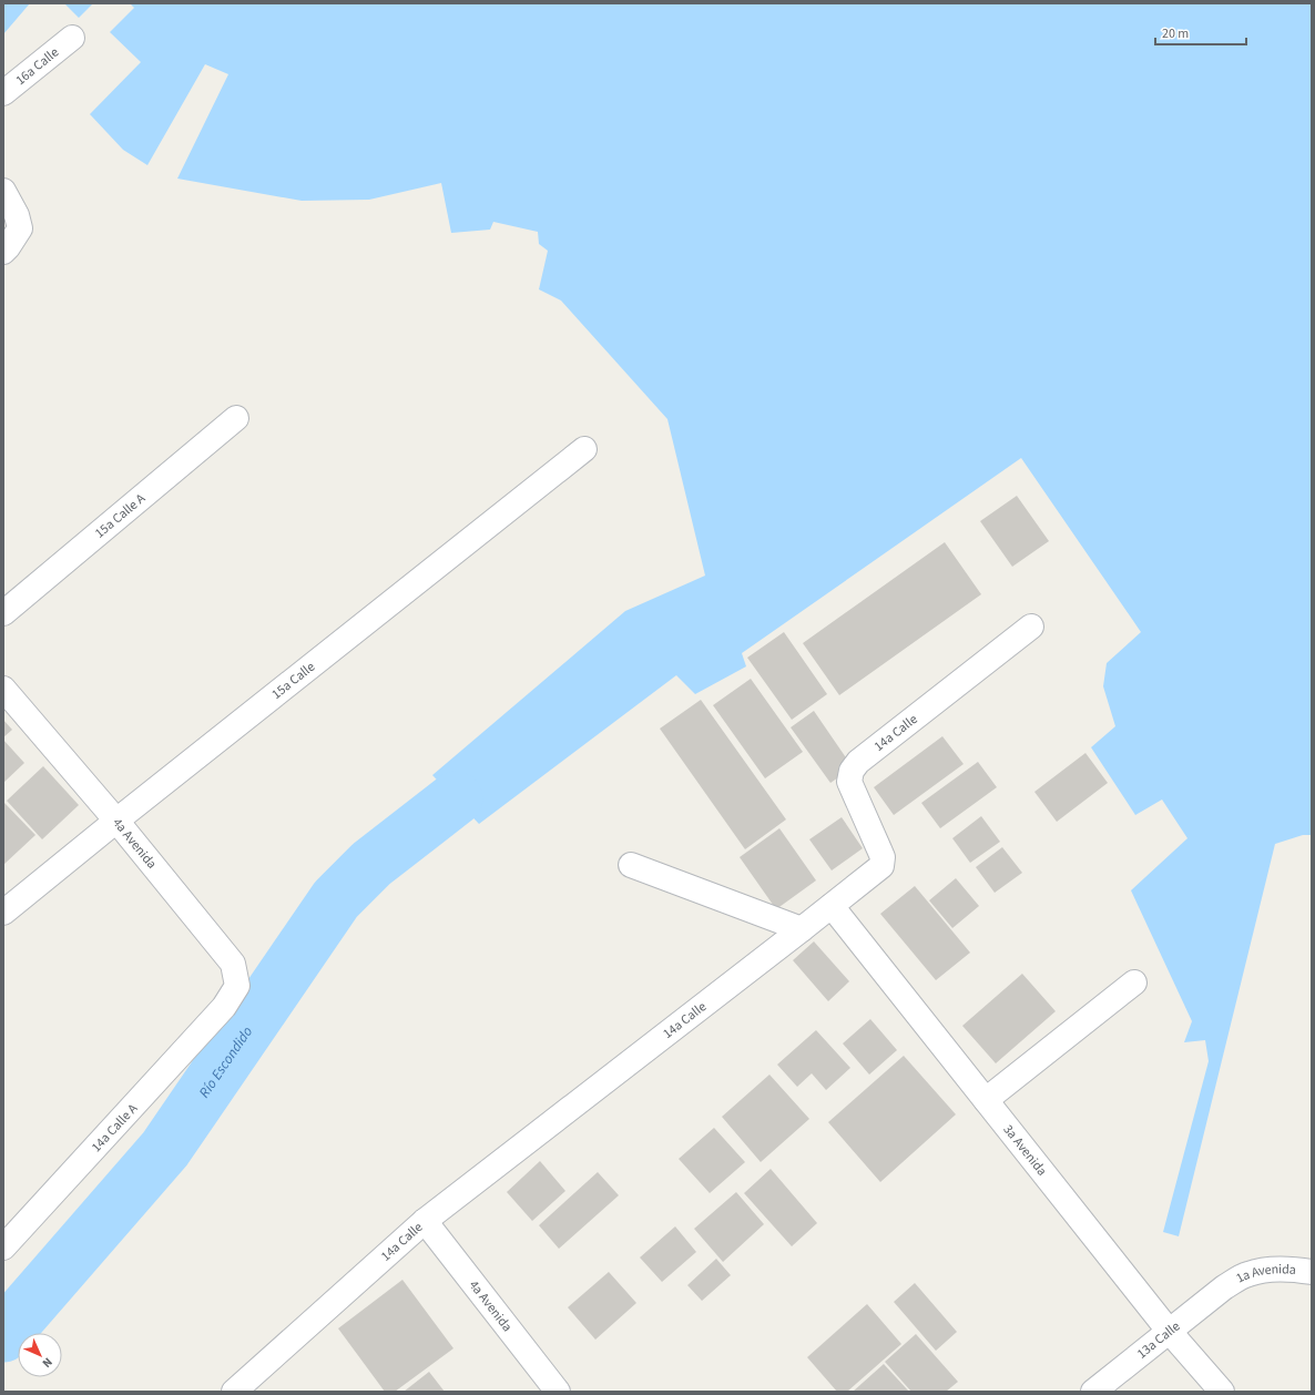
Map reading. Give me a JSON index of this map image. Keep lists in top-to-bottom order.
{
  "streets": {
    "street": [
      "16a Calle",
      "15a Calle A",
      "15a Calle",
      "14a Calle",
      "4a Avenida",
      "14a Calle A",
      "3a Avenida",
      "1a Avenida",
      "13a Calle"
    ]
  },
  "crossings": [
    ["15a Calle", "4a Avenida"],
    ["14a Calle", "4a Avenida"],
    ["14a Calle", "3a Avenida"],
    ["4a Avenida", "14a Calle A"],
    ["3a Avenida", "13a Calle"],
    ["1a Avenida", "13a Calle"]
  ],
  "water": ["Río Escondido"],
  "scale_bar": "20 m",
  "north": "bottom right"
}
